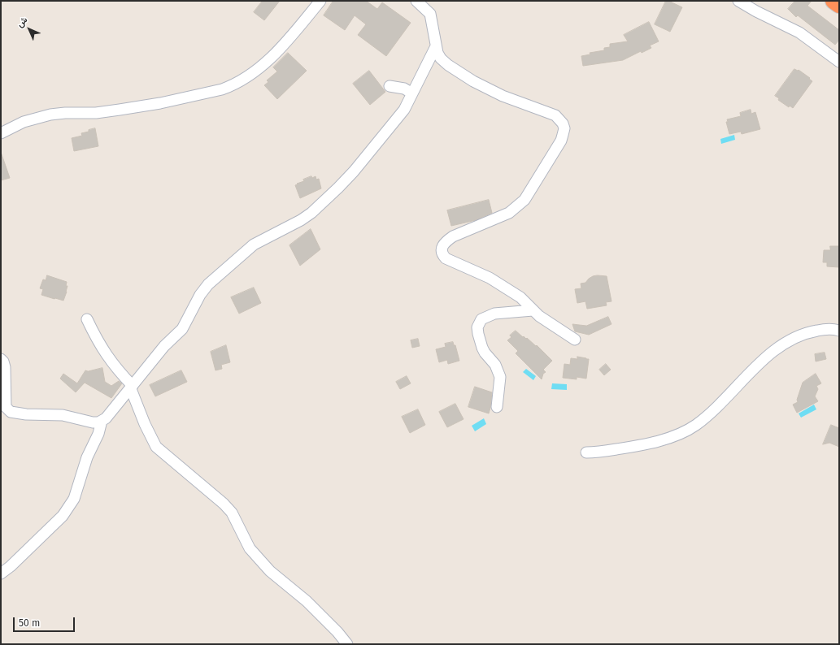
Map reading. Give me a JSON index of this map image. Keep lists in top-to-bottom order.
{
  "scale_bar": "50 m",
  "north": "top left"
}
